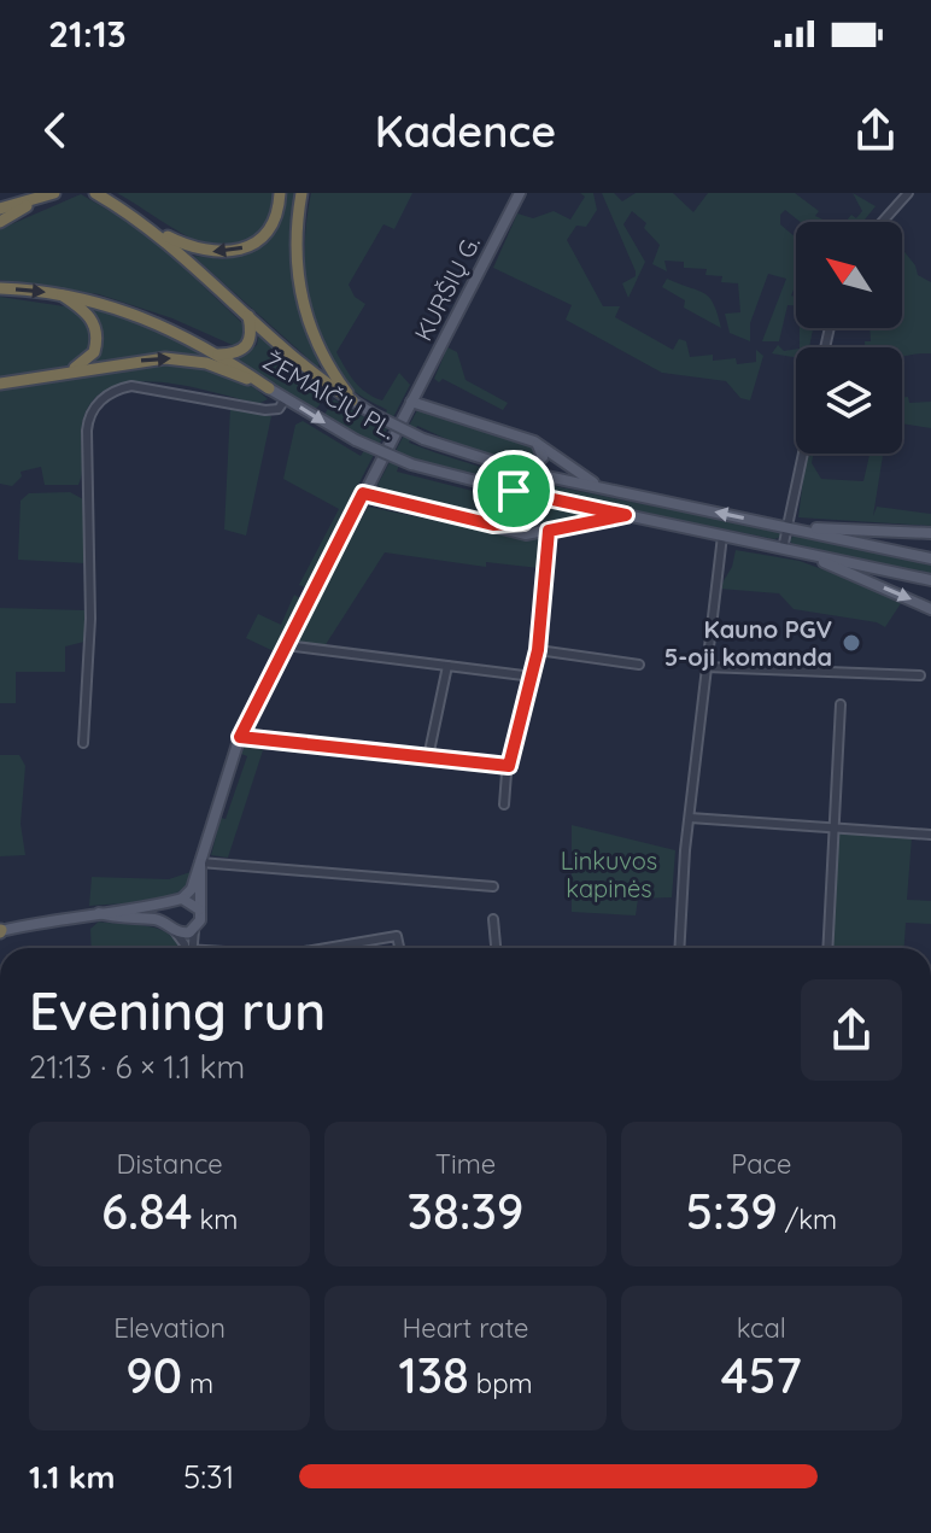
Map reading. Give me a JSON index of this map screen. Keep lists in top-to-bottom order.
{
  "streets": {
    "highway": ["ŽEMAIČIŲ PL."],
    "main road": ["KURŠIŲ G."]
  },
  "parks": ["Linkuvos kapinės"],
  "places": ["Kauno PGV 5-oji komanda"],
  "north": "top left",
  "page": {
    "status": "21:13",
    "header": "Kadence",
    "heading": ["Evening run", "21:13 · 6 × 1.1 km"],
    "stats": [
      ["Distance", "6.84 km"],
      ["Time", "38:39"],
      ["Pace", "5:39 /km"],
      ["Elevation", "90 m"],
      ["Heart rate", "138 bpm"],
      ["kcal", "457"]
    ],
    "list": [
      {
        "name": "1.1 km",
        "note": "5:31"
      }
    ]
  }
}
